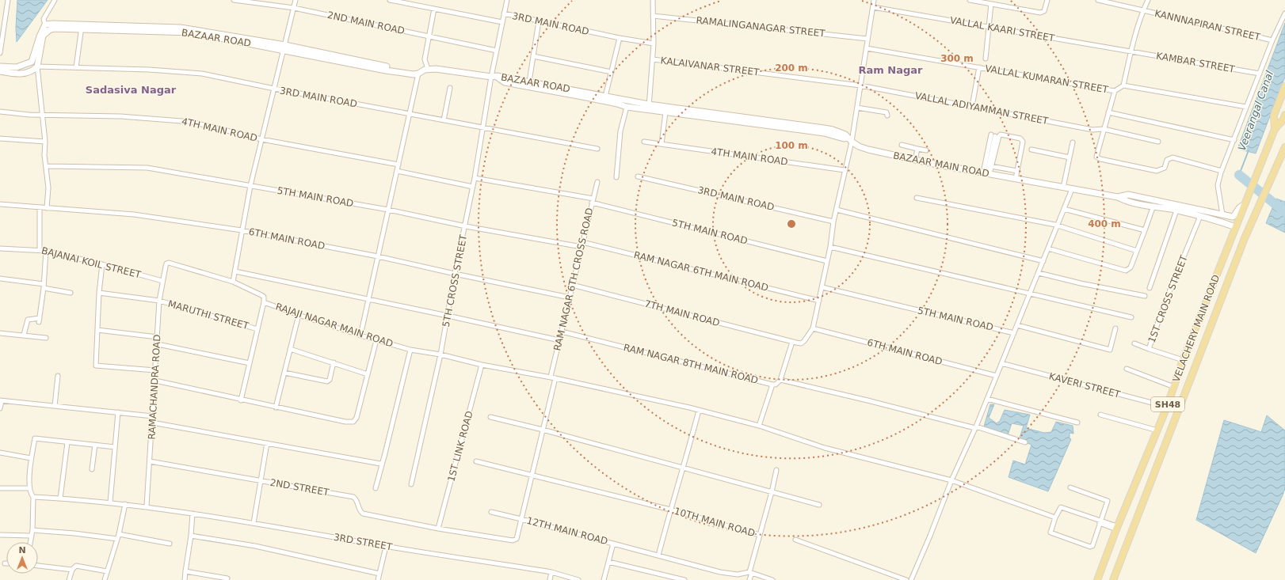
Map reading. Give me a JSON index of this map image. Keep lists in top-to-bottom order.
{
  "streets": {
    "main road": [
      "BAZAAR ROAD",
      "BAZAAR MAIN ROAD",
      "VELACHERY MAIN ROAD",
      "SH48"
    ],
    "street": [
      "2ND MAIN ROAD",
      "3RD MAIN ROAD",
      "KANNNAPIRAN STREET",
      "RAMALINGANAGAR STREET",
      "VALLAL KAARI STREET",
      "KAMBAR STREET",
      "KALAIVANAR STREET",
      "VALLAL KUMARAN STREET",
      "VALLAL ADIYAMMAN STREET",
      "4TH MAIN ROAD",
      "5TH MAIN ROAD",
      "6TH MAIN ROAD",
      "BAJANAI KOIL STREET",
      "RAM NAGAR 6TH MAIN ROAD",
      "RAM NAGAR 6TH CROSS ROAD",
      "5TH CROSS STREET",
      "1ST CROSS STREET",
      "7TH MAIN ROAD",
      "MARUTHI STREET",
      "RAJAJI NAGAR MAIN ROAD",
      "RAM NAGAR 8TH MAIN ROAD",
      "KAVERI STREET",
      "RAMACHANDRA ROAD",
      "1ST LINK ROAD",
      "2ND STREET",
      "10TH MAIN ROAD",
      "12TH MAIN ROAD",
      "3RD STREET"
    ]
  },
  "crossings": [
    ["2ND MAIN ROAD", "5TH CROSS STREET"],
    ["3RD MAIN ROAD", "BAZAAR ROAD"],
    ["3RD MAIN ROAD", "5TH CROSS STREET"],
    ["VALLAL KAARI STREET", "KAMBAR STREET"],
    ["BAZAAR ROAD", "BAZAAR MAIN ROAD"],
    ["BAZAAR ROAD", "5TH CROSS STREET"],
    ["KALAIVANAR STREET", "VALLAL ADIYAMMAN STREET"],
    ["BAZAAR MAIN ROAD", "1ST CROSS STREET"],
    ["BAZAAR MAIN ROAD", "VELACHERY MAIN ROAD"],
    ["5TH MAIN ROAD", "RAM NAGAR 6TH CROSS ROAD"],
    ["5TH MAIN ROAD", "5TH CROSS STREET"],
    ["6TH MAIN ROAD", "RAM NAGAR 6TH CROSS ROAD"],
    ["6TH MAIN ROAD", "5TH CROSS STREET"],
    ["BAJANAI KOIL STREET", "RAMACHANDRA ROAD"],
    ["RAM NAGAR 6TH MAIN ROAD", "RAM NAGAR 6TH CROSS ROAD"],
    ["RAM NAGAR 6TH CROSS ROAD", "7TH MAIN ROAD"],
    ["RAM NAGAR 6TH CROSS ROAD", "RAJAJI NAGAR MAIN ROAD"],
    ["RAM NAGAR 6TH CROSS ROAD", "RAM NAGAR 8TH MAIN ROAD"],
    ["5TH CROSS STREET", "RAJAJI NAGAR MAIN ROAD"],
    ["1ST CROSS STREET", "VELACHERY MAIN ROAD"],
    ["MARUTHI STREET", "RAMACHANDRA ROAD"],
    ["RAJAJI NAGAR MAIN ROAD", "RAMACHANDRA ROAD"],
    ["RAJAJI NAGAR MAIN ROAD", "1ST LINK ROAD"],
    ["VELACHERY MAIN ROAD", "KAVERI STREET"],
    ["VELACHERY MAIN ROAD", "SH48"],
    ["RAMACHANDRA ROAD", "2ND STREET"],
    ["RAMACHANDRA ROAD", "3RD STREET"],
    ["1ST LINK ROAD", "2ND STREET"]
  ],
  "districts": ["Ram Nagar", "Sadasiva Nagar"],
  "water": ["Veerangal Canal"],
  "north": "top",
  "rings": [
    "300 m",
    "200 m",
    "100 m",
    "400 m"
  ]
}
